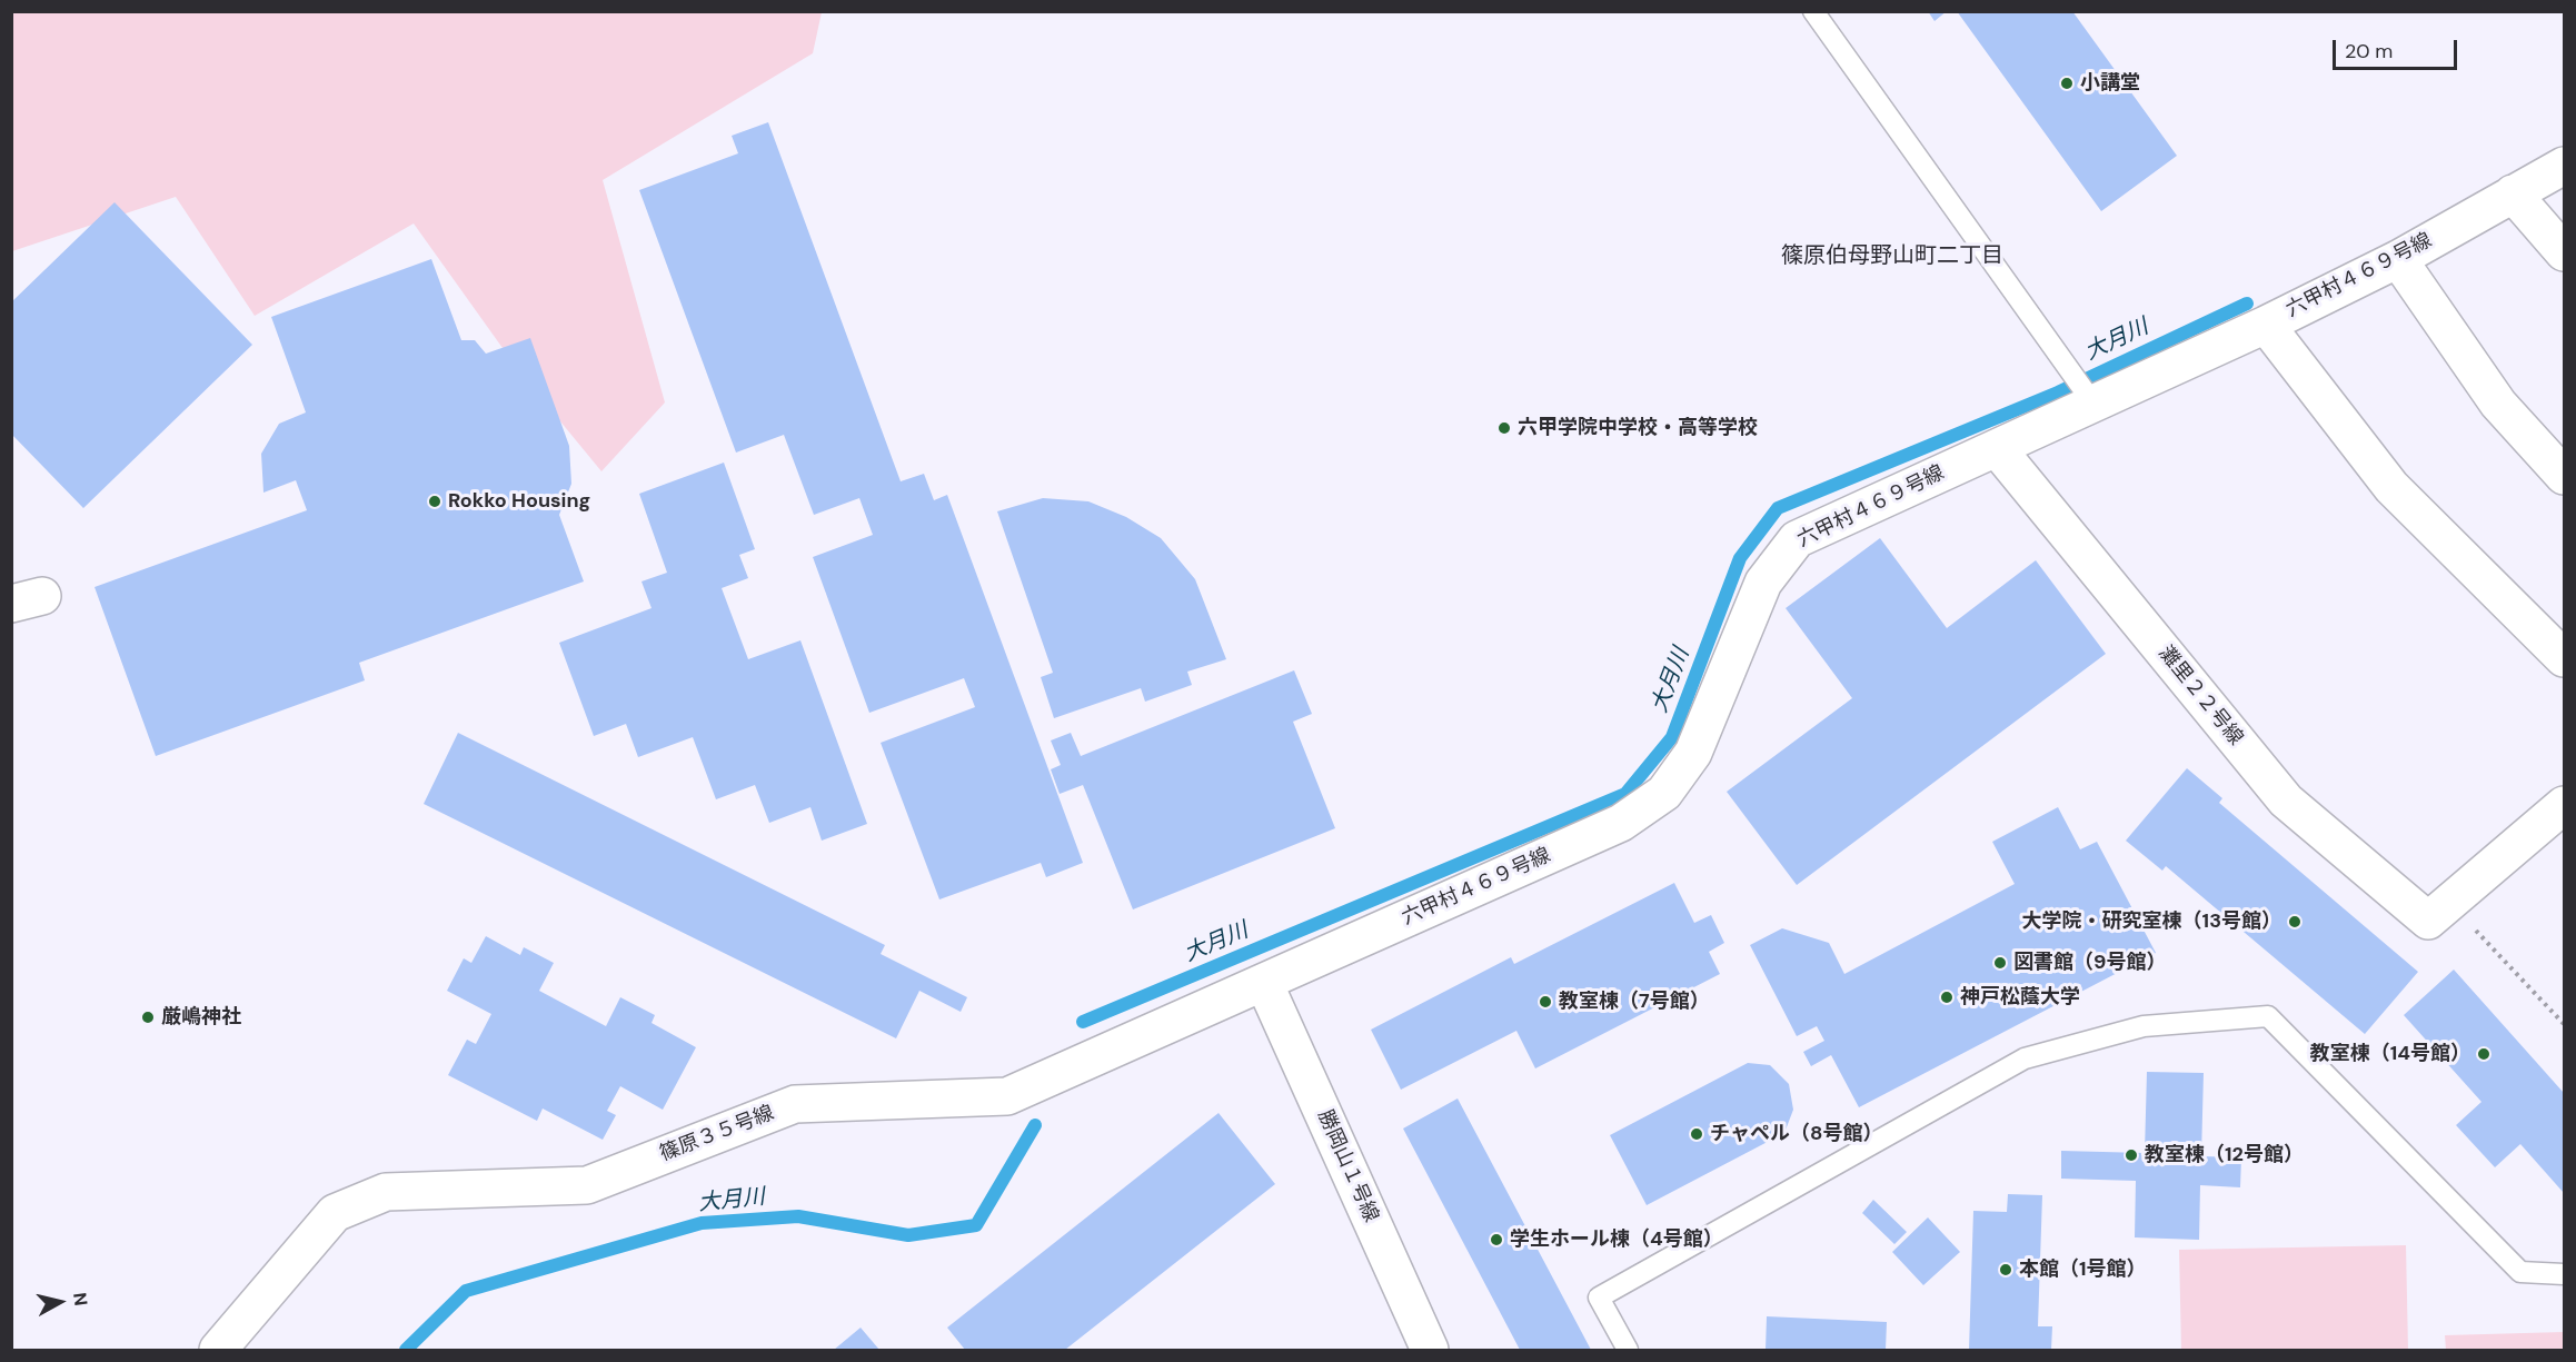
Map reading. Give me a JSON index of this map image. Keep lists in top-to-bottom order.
{
  "streets": {
    "street": [
      "六甲村４６９号線",
      "灘里２２号線",
      "篠原３５号線",
      "勝岡山１号線"
    ]
  },
  "crossings": [
    ["六甲村４６９号線", "灘里２２号線"],
    ["六甲村４６９号線", "篠原３５号線"],
    ["六甲村４６９号線", "勝岡山１号線"],
    ["篠原３５号線", "勝岡山１号線"]
  ],
  "districts": ["篠原伯母野山町二丁目"],
  "water": ["大月川"],
  "places": [
    "小講堂",
    "六甲学院中学校・高等学校",
    "Rokko Housing",
    "大学院・研究室棟（13号館）",
    "図書館（9号館）",
    "神戸松蔭大学",
    "教室棟（7号館）",
    "厳嶋神社",
    "教室棟（14号館）",
    "チャペル（8号館）",
    "教室棟（12号館）",
    "学生ホール棟（4号館）",
    "本館（1号館）"
  ],
  "scale_bar": "20 m",
  "north": "right"
}
